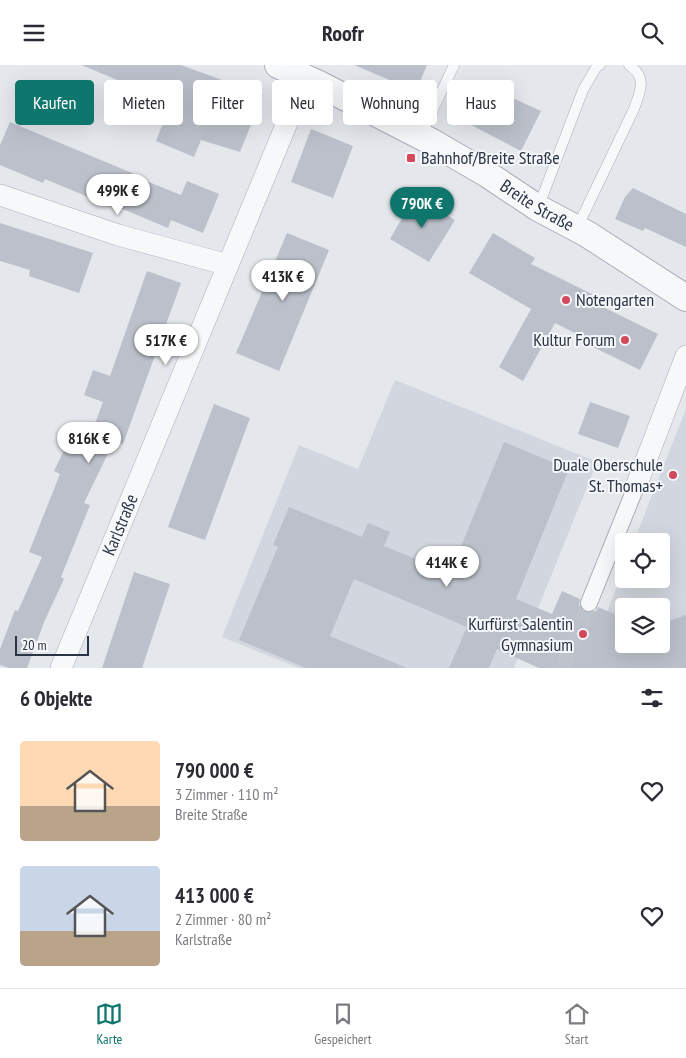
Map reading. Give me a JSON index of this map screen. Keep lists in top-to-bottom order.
{
  "streets": {
    "street": ["Breite Straße", "Karlstraße"]
  },
  "crossings": [
    ["Breite Straße", "Karlstraße"]
  ],
  "places": {
    "transit": ["Bahnhof/Breite Straße"],
    "other": [
      "Notengarten",
      "Kultur Forum",
      "Duale Oberschule St. Thomas+",
      "Kurfürst Salentin Gymnasium"
    ]
  },
  "scale_bar": "20 m",
  "page": {
    "header": "Roofr",
    "chip": [
      "Kaufen",
      "Mieten",
      "Filter",
      "Neu",
      "Wohnung",
      "Haus"
    ],
    "price": [
      "499K €",
      "790K €",
      "413K €",
      "517K €",
      "816K €",
      "414K €"
    ],
    "scale": "20 m",
    "heading": "6 Objekte",
    "list": [
      {
        "name": "790 000 €",
        "note": "3 Zimmer · 110 m² · Breite Straße"
      },
      {
        "name": "413 000 €",
        "note": "2 Zimmer · 80 m² · Karlstraße"
      }
    ],
    "tabs": ["Karte", "Gespeichert", "Start"]
  }
}
